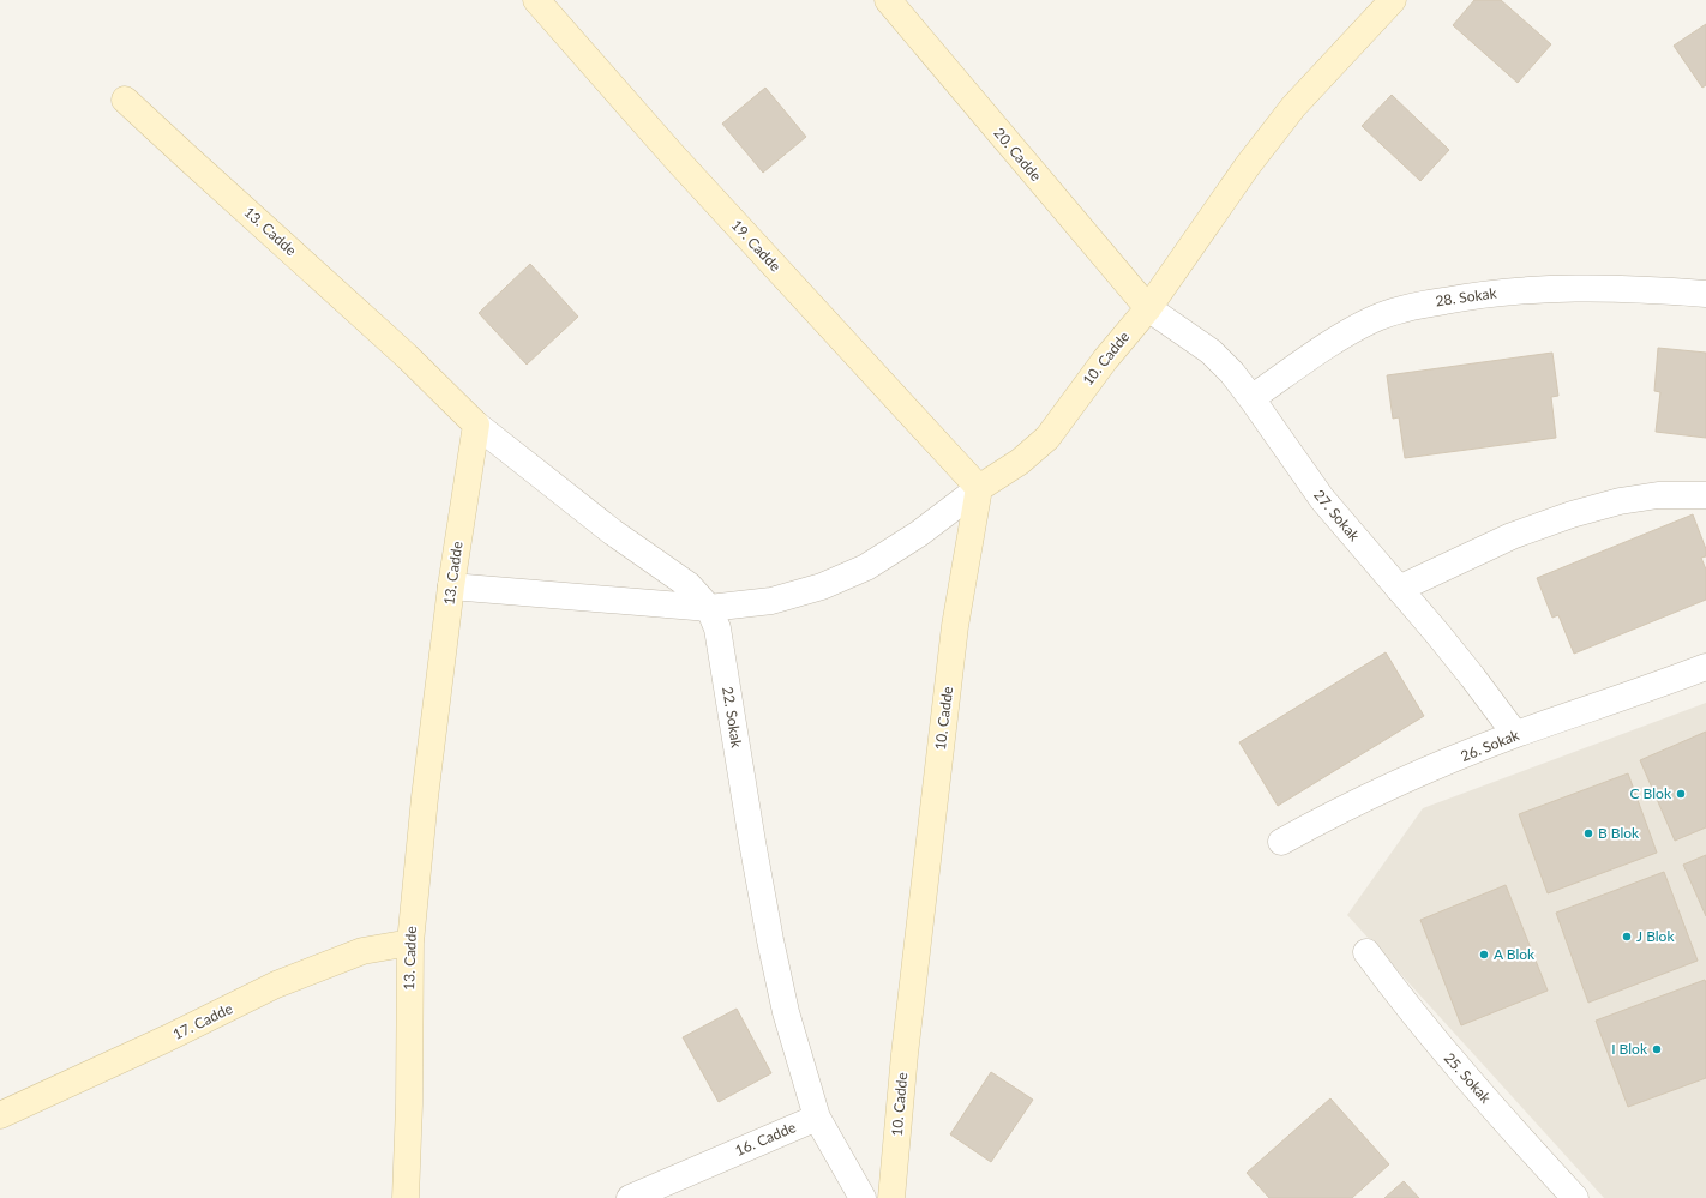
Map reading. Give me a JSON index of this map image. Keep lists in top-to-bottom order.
{
  "streets": {
    "street": [
      "20. Cadde",
      "13. Cadde",
      "19. Cadde",
      "28. Sokak",
      "10. Cadde",
      "27. Sokak",
      "22. Sokak",
      "26. Sokak",
      "17. Cadde",
      "25. Sokak",
      "16. Cadde"
    ]
  },
  "crossings": [
    ["20. Cadde", "10. Cadde"],
    ["20. Cadde", "27. Sokak"],
    ["13. Cadde", "22. Sokak"],
    ["13. Cadde", "17. Cadde"],
    ["19. Cadde", "10. Cadde"],
    ["28. Sokak", "27. Sokak"],
    ["10. Cadde", "27. Sokak"],
    ["27. Sokak", "26. Sokak"],
    ["22. Sokak", "16. Cadde"]
  ],
  "places": [
    "C Blok",
    "B Blok",
    "J Blok",
    "A Blok",
    "I Blok"
  ]
}
